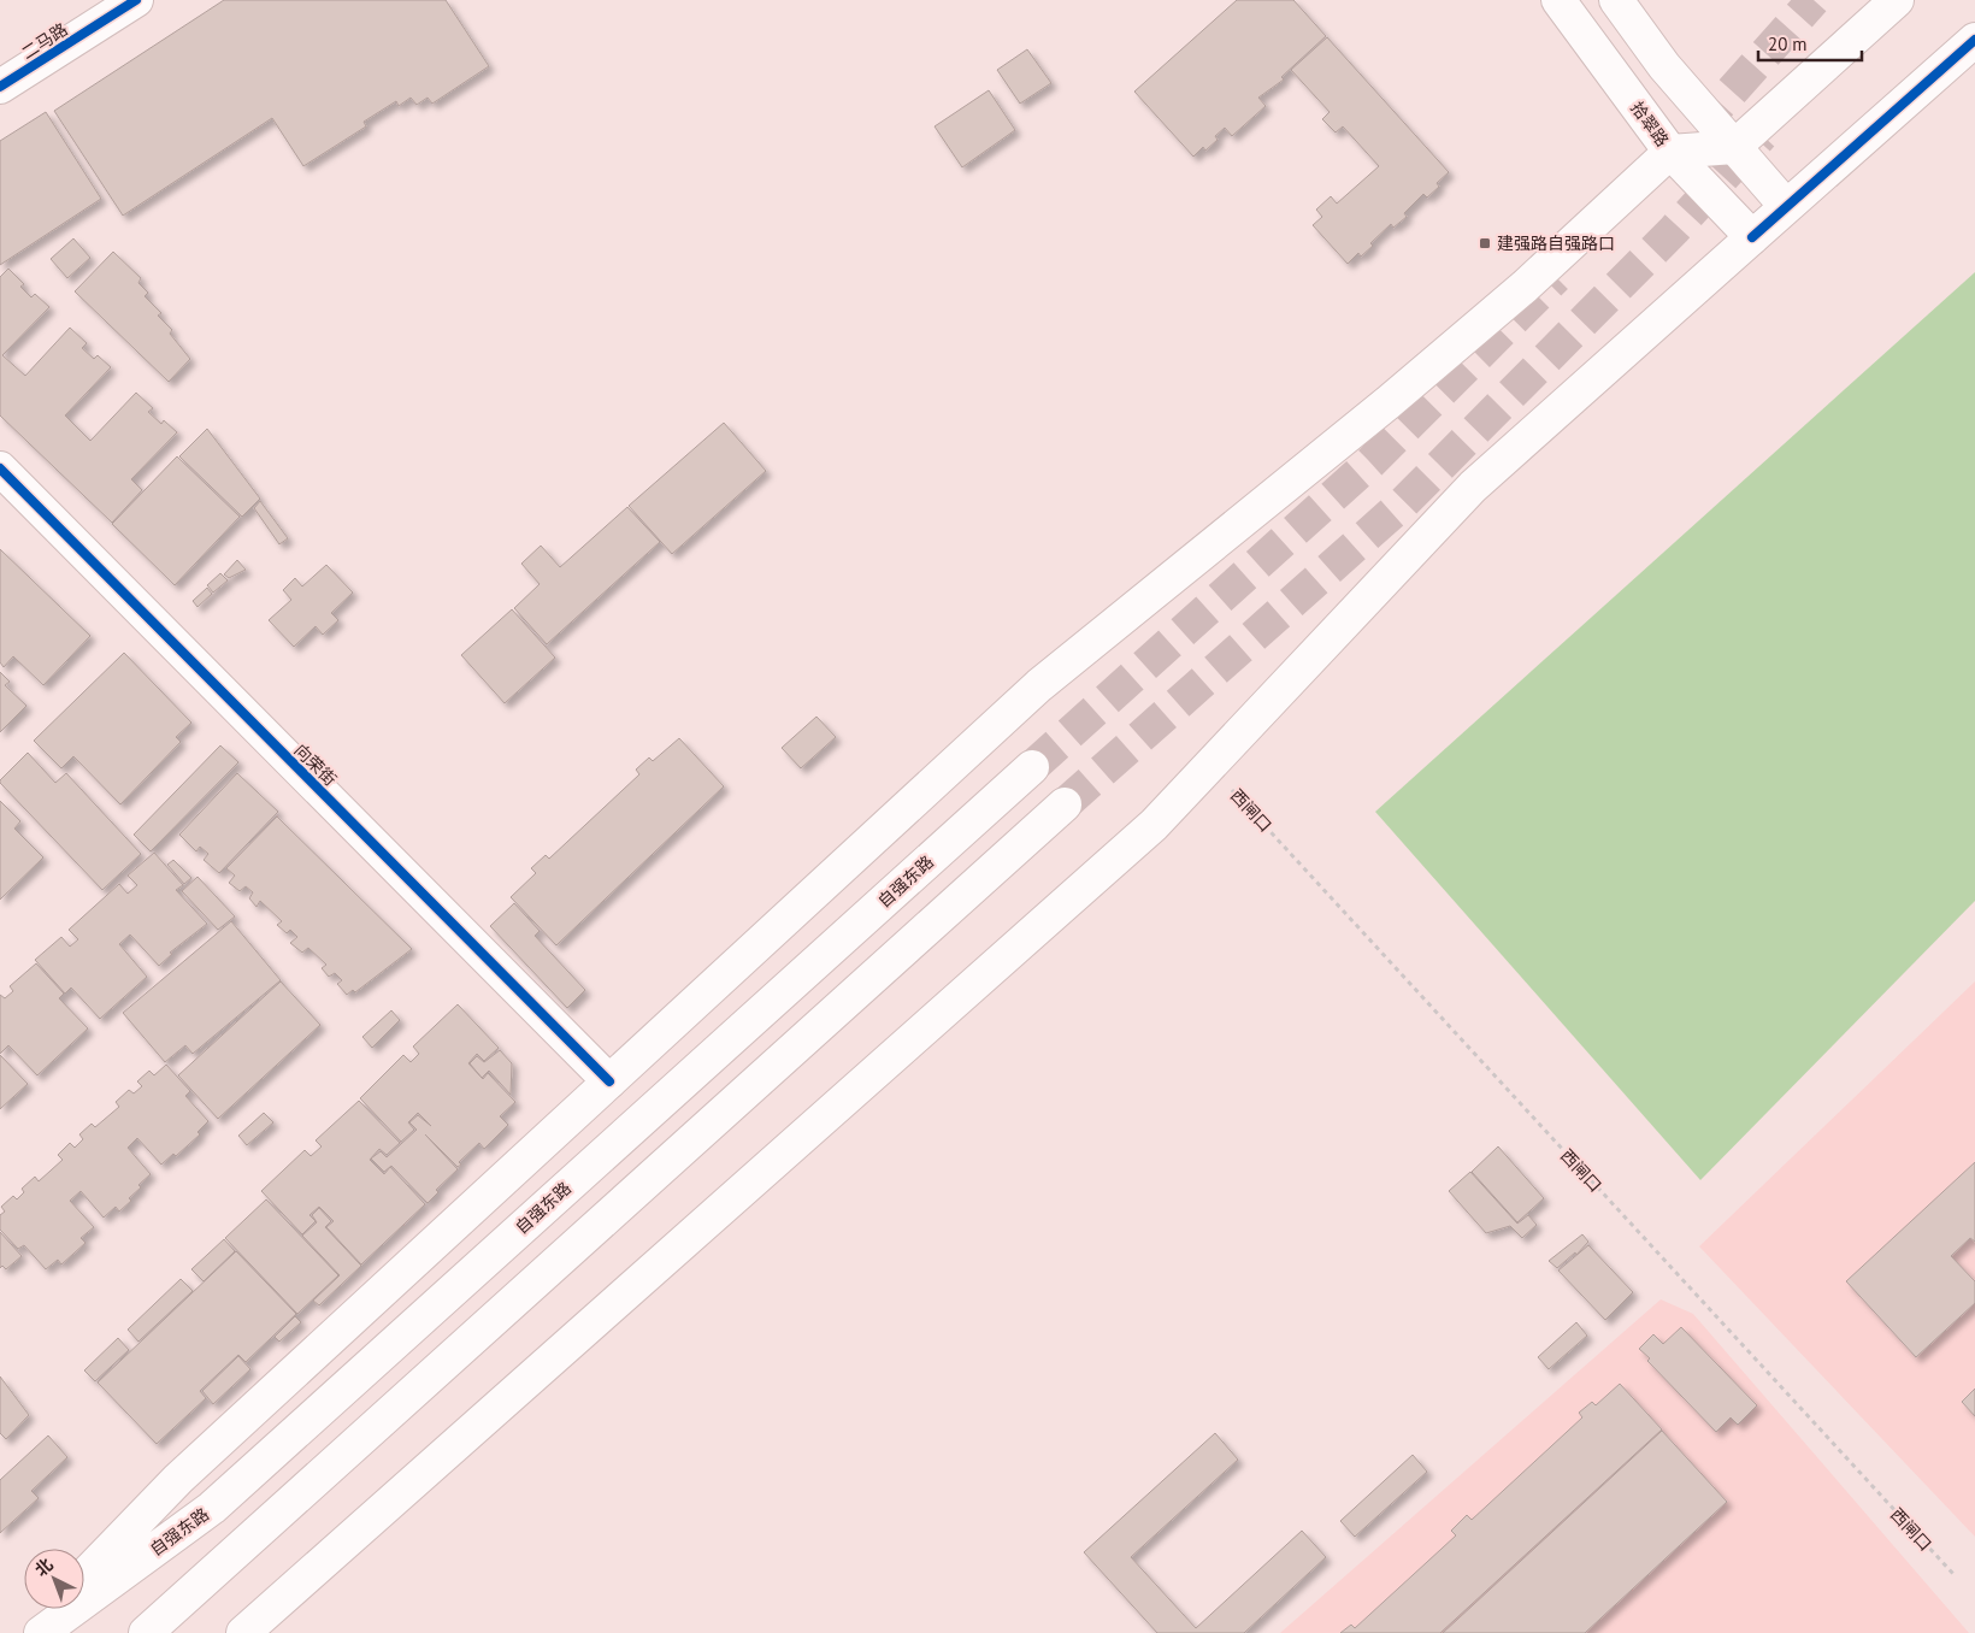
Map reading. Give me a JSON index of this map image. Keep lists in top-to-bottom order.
{
  "streets": {
    "main road": [
      "二马路",
      "拾翠路",
      "向荣街",
      "自强东路"
    ],
    "path": ["西闸口"]
  },
  "places": {
    "transit": ["建强路自强路口"]
  },
  "scale_bar": "20 m",
  "north": "top left"
}
